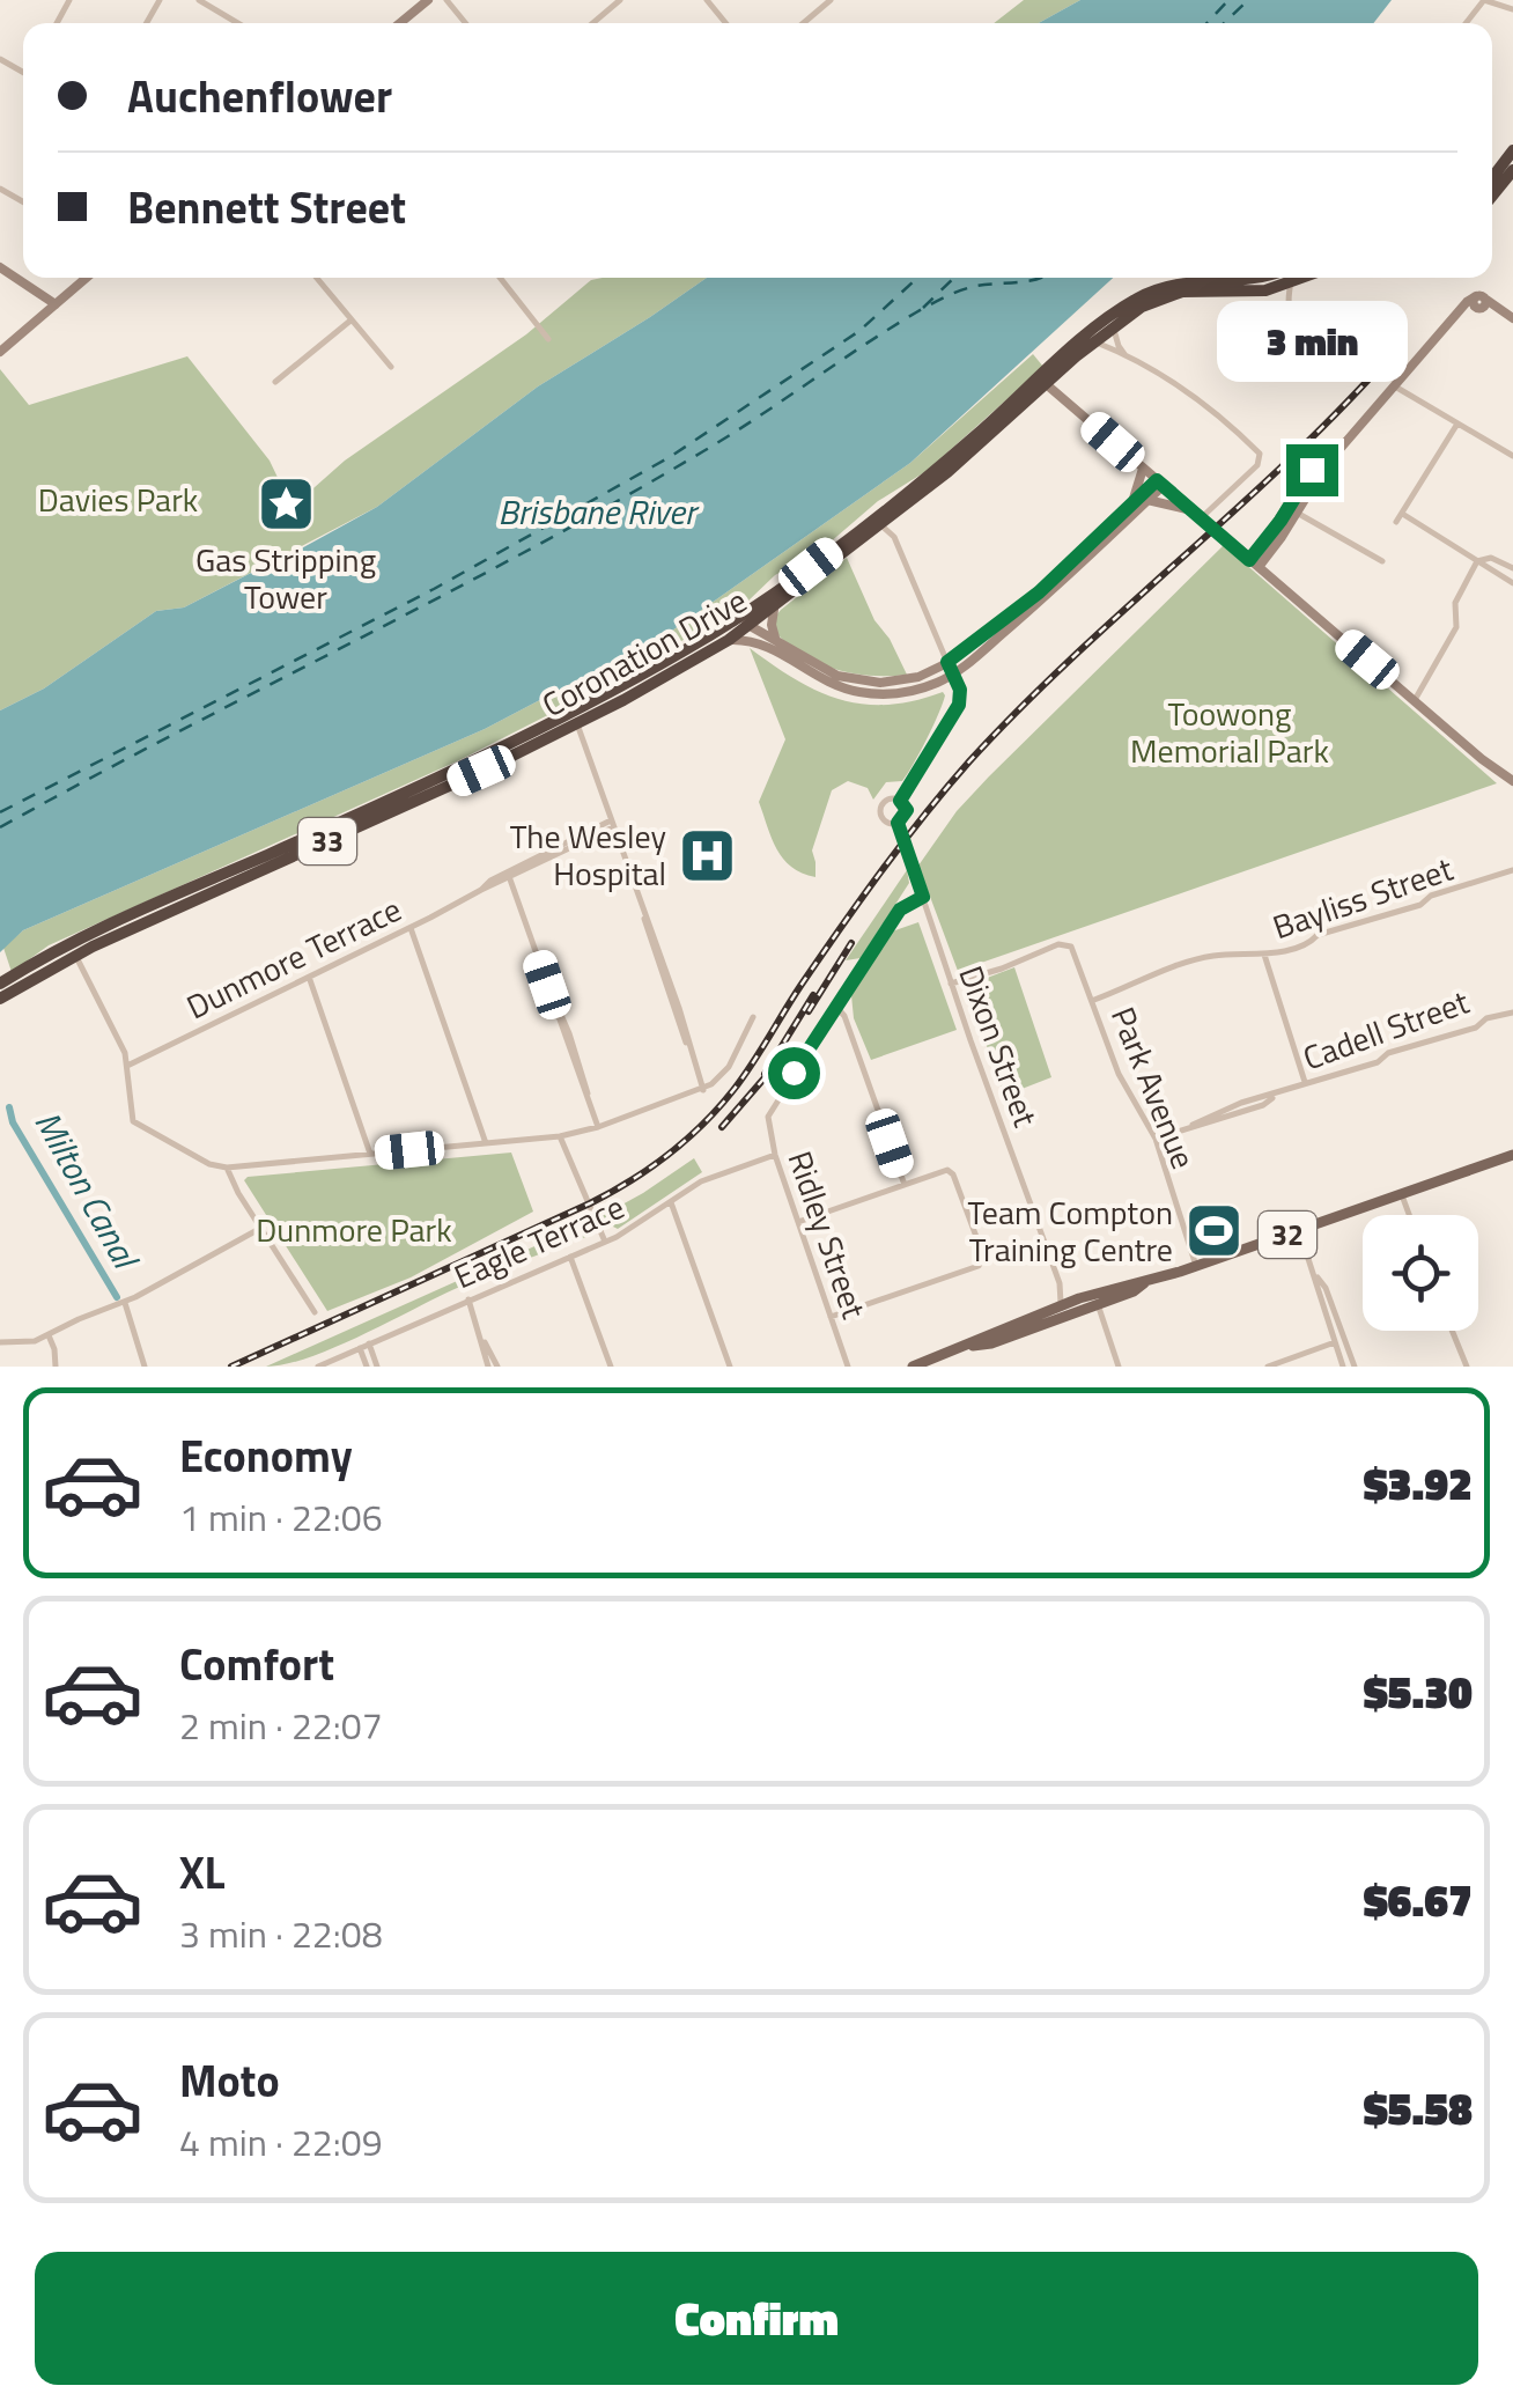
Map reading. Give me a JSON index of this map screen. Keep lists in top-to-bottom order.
{
  "streets": {
    "highway": ["Coronation Drive", "33"],
    "main road": ["32"],
    "street": [
      "Bayliss Street",
      "Dunmore Terrace",
      "Cadell Street",
      "Dixon Street",
      "Park Avenue",
      "Ridley Street",
      "Eagle Terrace"
    ]
  },
  "crossings": [
    ["Bayliss Street", "Park Avenue"],
    ["Cadell Street", "Park Avenue"],
    ["Dixon Street", "Park Avenue"],
    ["Dixon Street", "32"],
    ["Park Avenue", "32"],
    ["Ridley Street", "Eagle Terrace"]
  ],
  "water": ["Brisbane River", "Milton Canal"],
  "parks": ["Davies Park", "Toowong Memorial Park", "Dunmore Park"],
  "places": {
    "place": ["Gas Stripping Tower"],
    "hospital": ["The Wesley Hospital"],
    "sports": ["Team Compton Training Centre"]
  },
  "page": {
    "banner": ["Auchenflower", "Bennett Street"],
    "bubble": "3 min",
    "list": [
      {
        "name": "Economy",
        "note": "1 min · 22:06",
        "value": "$3.92"
      },
      {
        "name": "Comfort",
        "note": "2 min · 22:07",
        "value": "$5.30"
      },
      {
        "name": "XL",
        "note": "3 min · 22:08",
        "value": "$6.67"
      },
      {
        "name": "Moto",
        "note": "4 min · 22:09",
        "value": "$5.58"
      }
    ],
    "buttons": "Confirm"
  }
}
